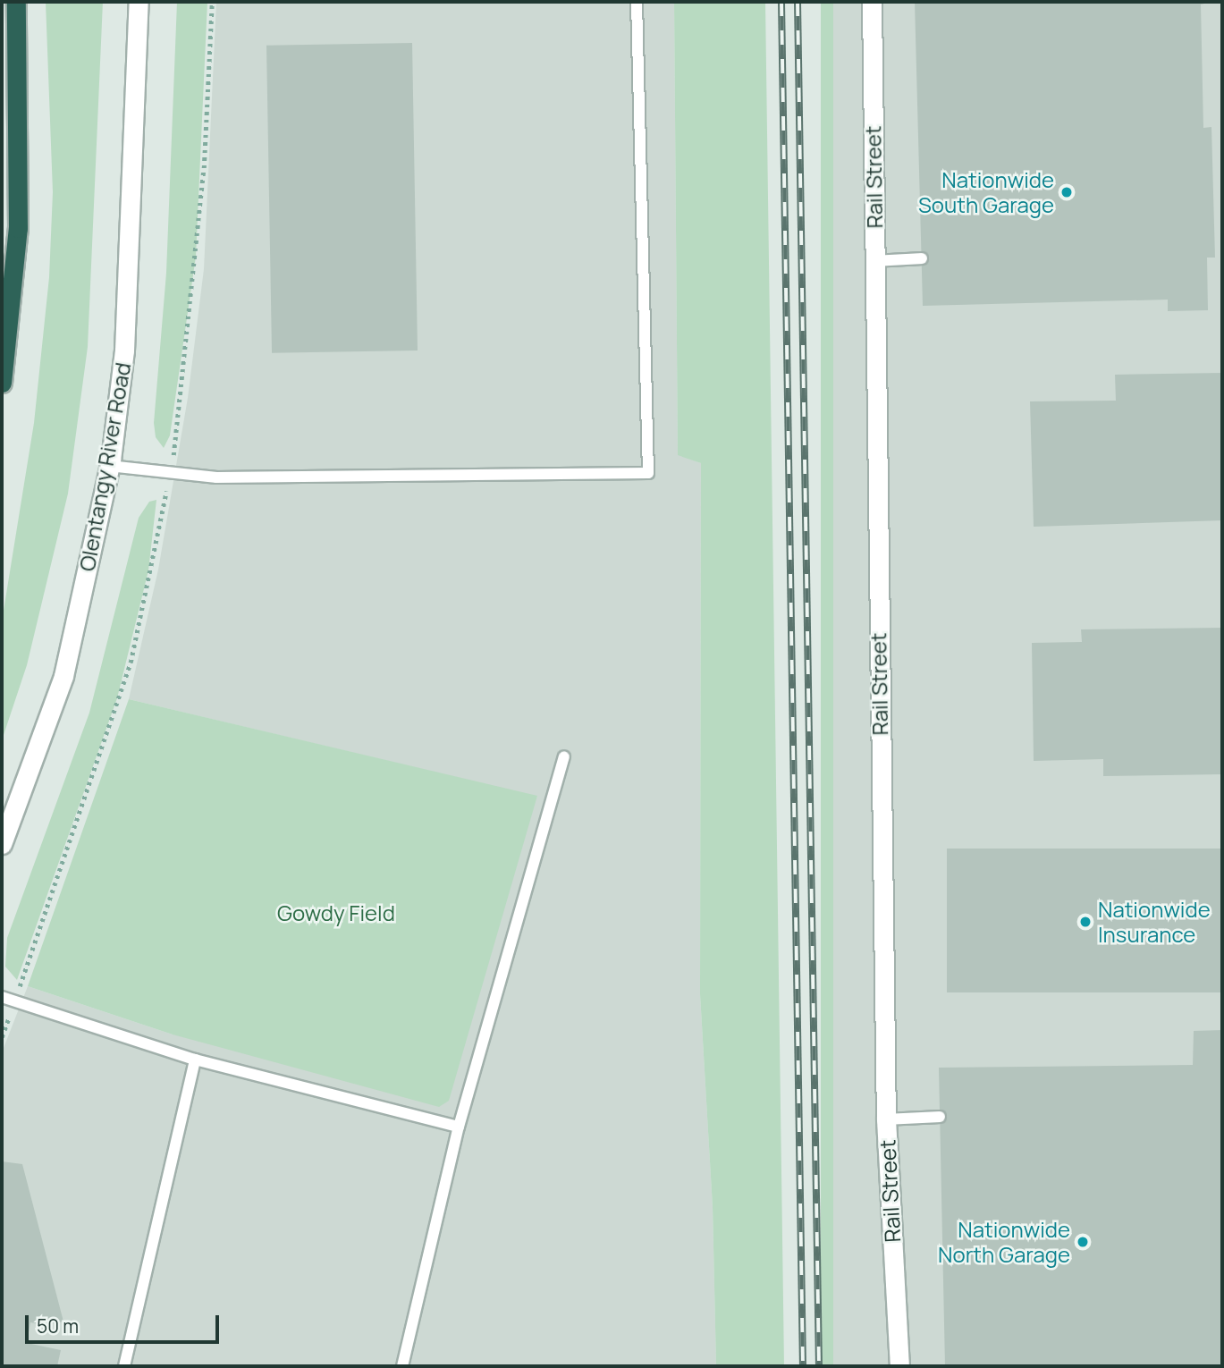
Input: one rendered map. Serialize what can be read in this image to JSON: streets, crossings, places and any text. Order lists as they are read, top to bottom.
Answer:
{
  "streets": {
    "street": ["Rail Street", "Olentangy River Road"]
  },
  "parks": ["Gowdy Field"],
  "places": ["Nationwide South Garage", "Nationwide Insurance", "Nationwide North Garage"],
  "scale_bar": "50 m"
}
